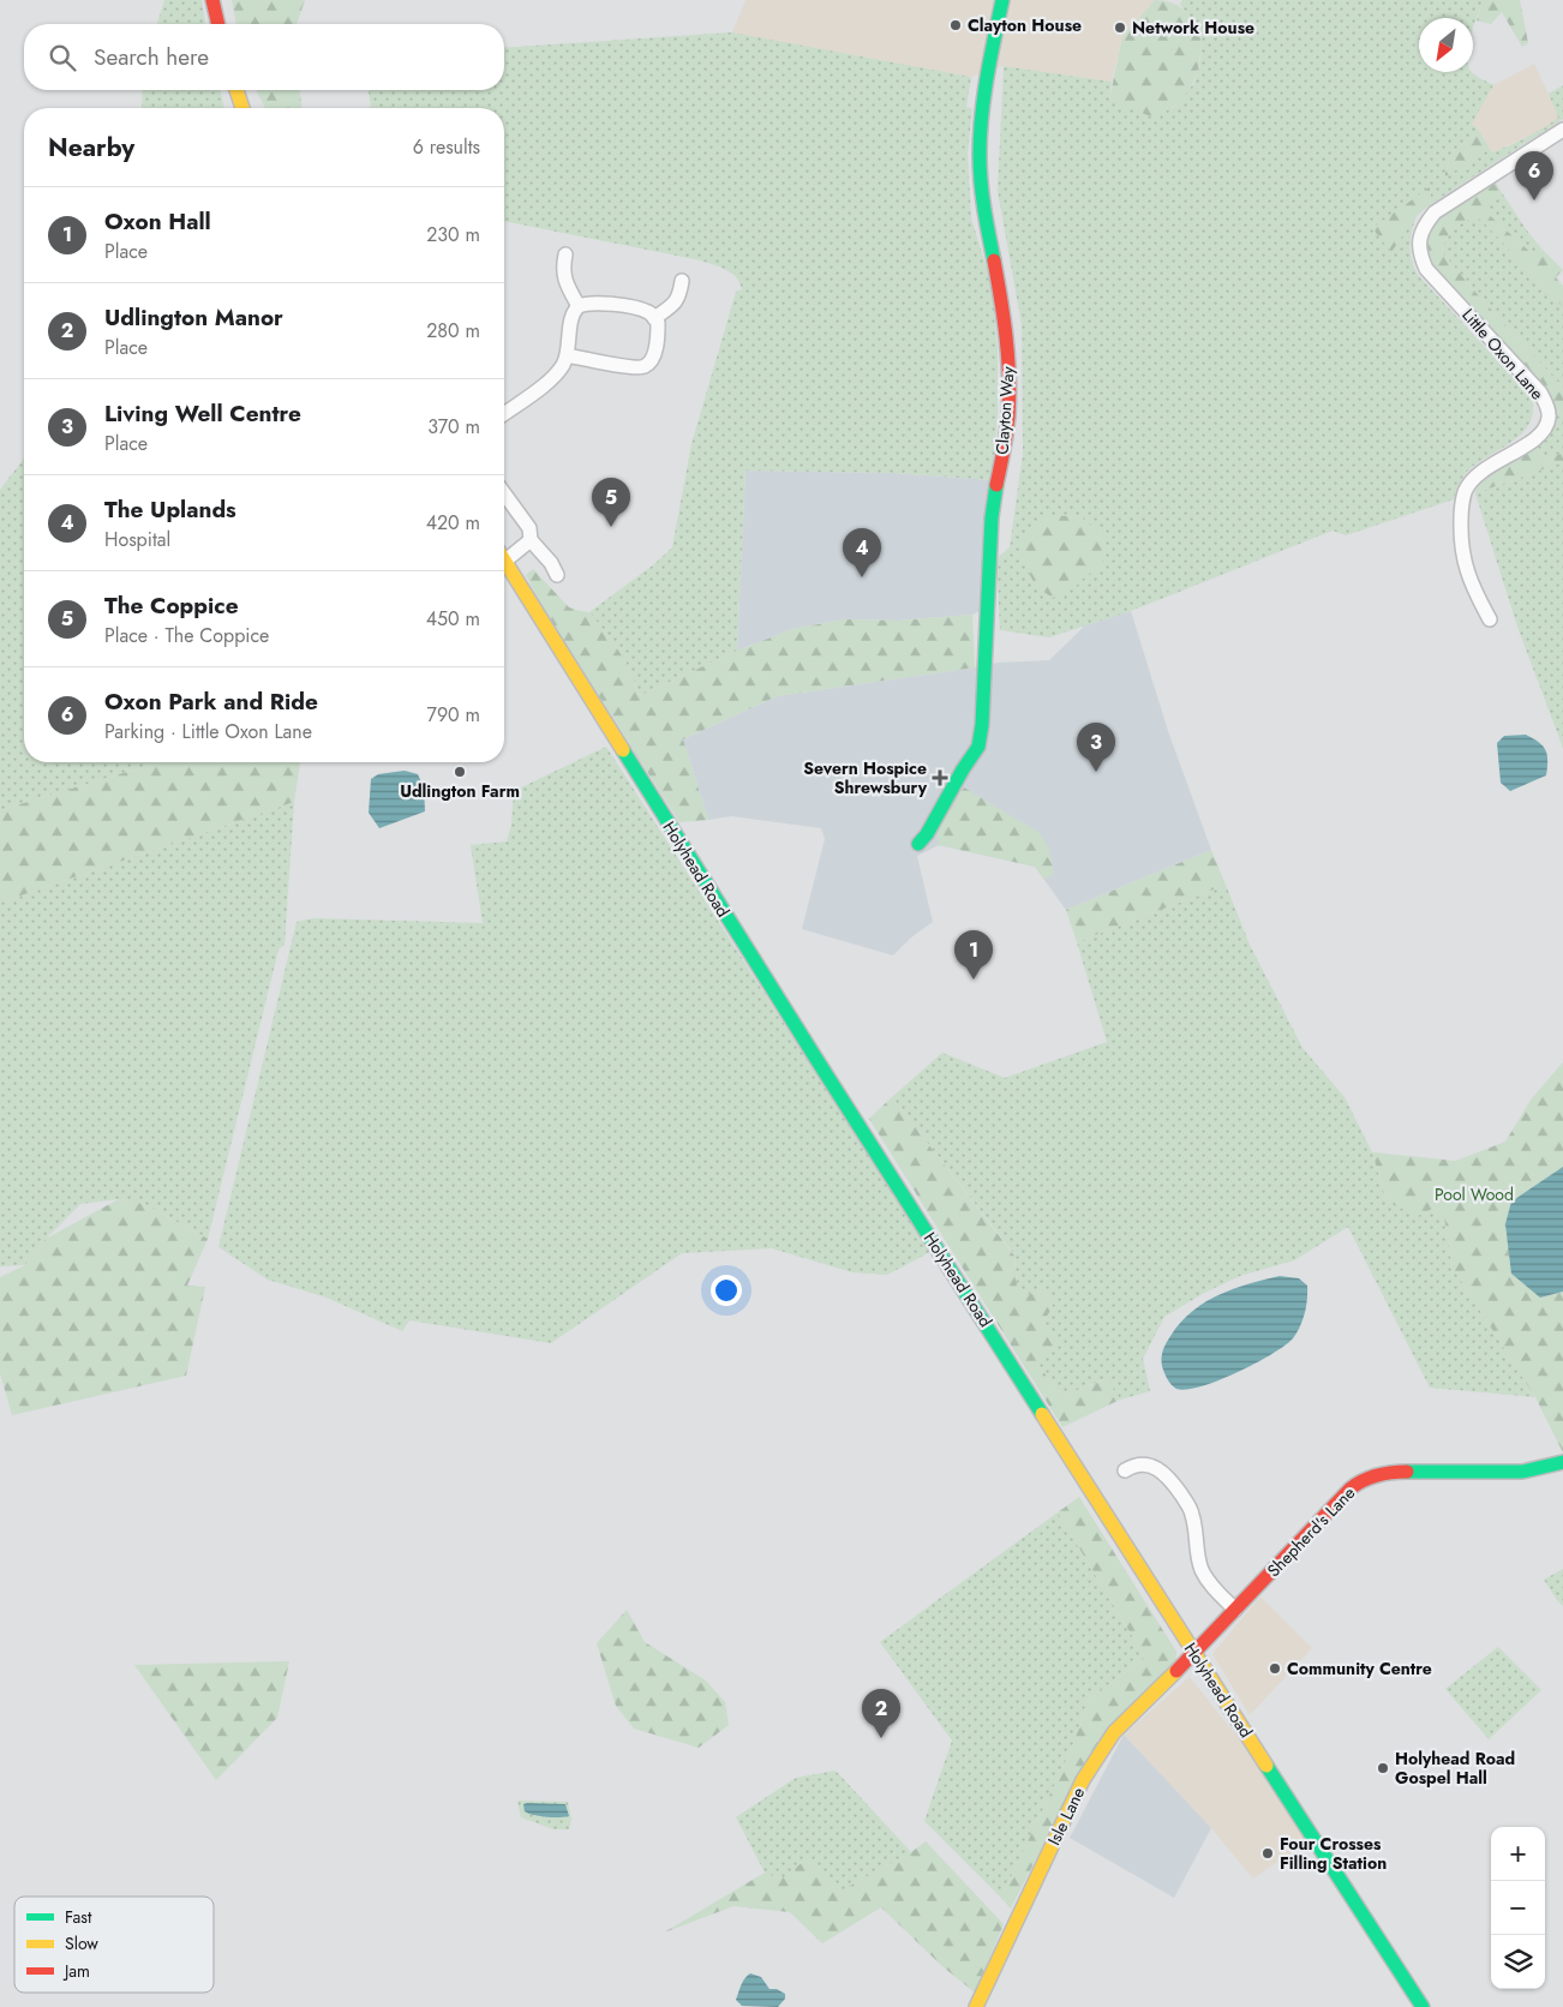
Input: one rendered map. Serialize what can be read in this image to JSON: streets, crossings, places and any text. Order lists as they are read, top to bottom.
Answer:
{
  "streets": {
    "main road": [
      "Clayton Way",
      "Holyhead Road",
      "Shepherd's Lane",
      "Isle Lane"
    ],
    "street": ["Little Oxon Lane"]
  },
  "crossings": [
    ["Holyhead Road", "Shepherd's Lane"],
    ["Holyhead Road", "Isle Lane"],
    ["Shepherd's Lane", "Isle Lane"]
  ],
  "parks": ["Pool Wood"],
  "places": {
    "other": [
      "Clayton House",
      "Network House",
      "Udlington Farm",
      "Community Centre",
      "Holyhead Road Gospel Hall",
      "Four Crosses Filling Station"
    ],
    "health": ["Severn Hospice Shrewsbury"]
  },
  "legend": ["Fast", "Slow", "Jam"],
  "north": "bottom left",
  "page": {
    "search": "Search here",
    "heading": ["Nearby", "6 results"],
    "pins": [
      "6",
      "5",
      "4",
      "3",
      "1",
      "2"
    ],
    "list": [
      {
        "mark": "1",
        "name": "Oxon Hall",
        "note": "Place",
        "value": "230 m"
      },
      {
        "mark": "2",
        "name": "Udlington Manor",
        "note": "Place",
        "value": "280 m"
      },
      {
        "mark": "3",
        "name": "Living Well Centre",
        "note": "Place",
        "value": "370 m"
      },
      {
        "mark": "4",
        "name": "The Uplands",
        "note": "Hospital",
        "value": "420 m"
      },
      {
        "mark": "5",
        "name": "The Coppice",
        "note": "Place · The Coppice",
        "value": "450 m"
      },
      {
        "mark": "6",
        "name": "Oxon Park and Ride",
        "note": "Parking · Little Oxon Lane",
        "value": "790 m"
      }
    ],
    "map_buttons": ["+", "−"]
  }
}
